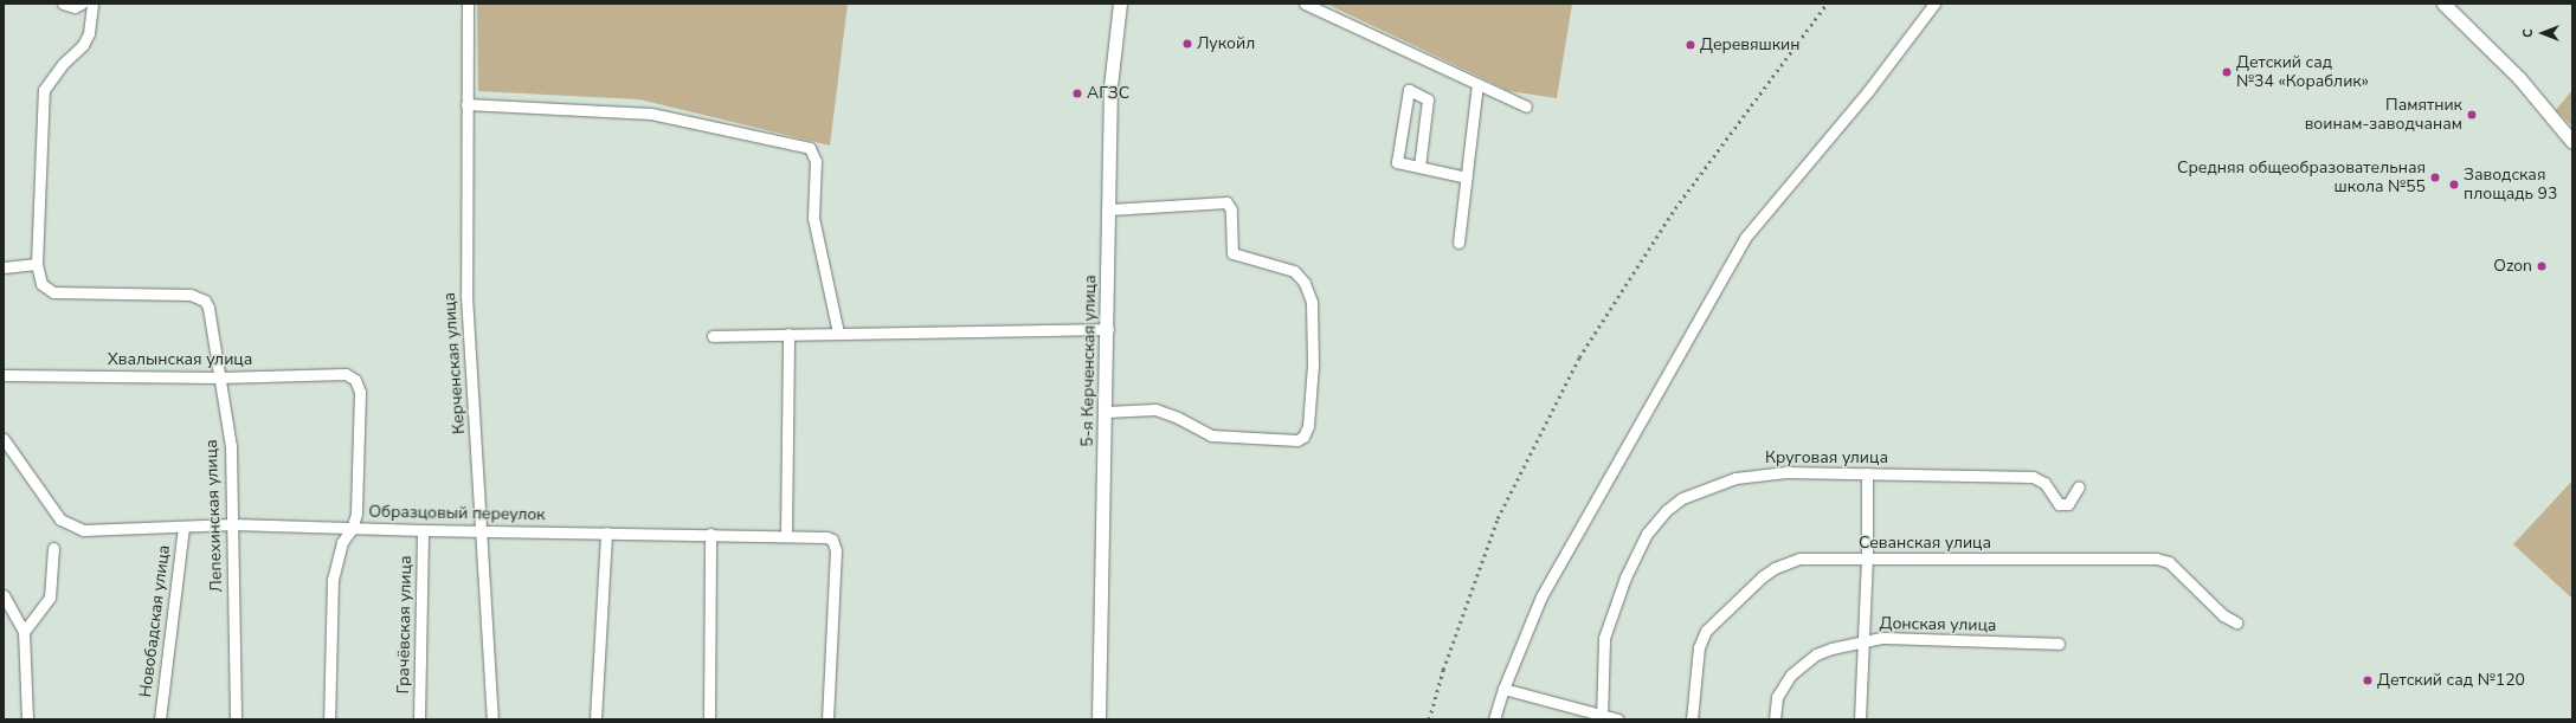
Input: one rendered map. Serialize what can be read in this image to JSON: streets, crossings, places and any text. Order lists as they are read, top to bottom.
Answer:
{
  "streets": {
    "main road": ["5-я Керченская улица"],
    "street": [
      "Хвалынская улица",
      "Керченская улица",
      "Круговая улица",
      "Образцовый переулок",
      "Лепехинская улица",
      "Севанская улица",
      "Новобадская улица",
      "Грачёвская улица",
      "Донская улица"
    ]
  },
  "crossings": [
    ["Хвалынская улица", "Образцовый переулок"],
    ["Хвалынская улица", "Лепехинская улица"],
    ["Керченская улица", "Образцовый переулок"],
    ["Образцовый переулок", "Лепехинская улица"],
    ["Образцовый переулок", "Новобадская улица"],
    ["Образцовый переулок", "Грачёвская улица"]
  ],
  "places": [
    "Лукойл",
    "Деревяшкин",
    "Детский сад №34 «Кораблик»",
    "АГЗС",
    "Памятник воинам-заводчанам",
    "Средняя общеобразовательная школа №55",
    "Заводская площадь 93",
    "Ozon",
    "Детский сад №120"
  ],
  "north": "left"
}
